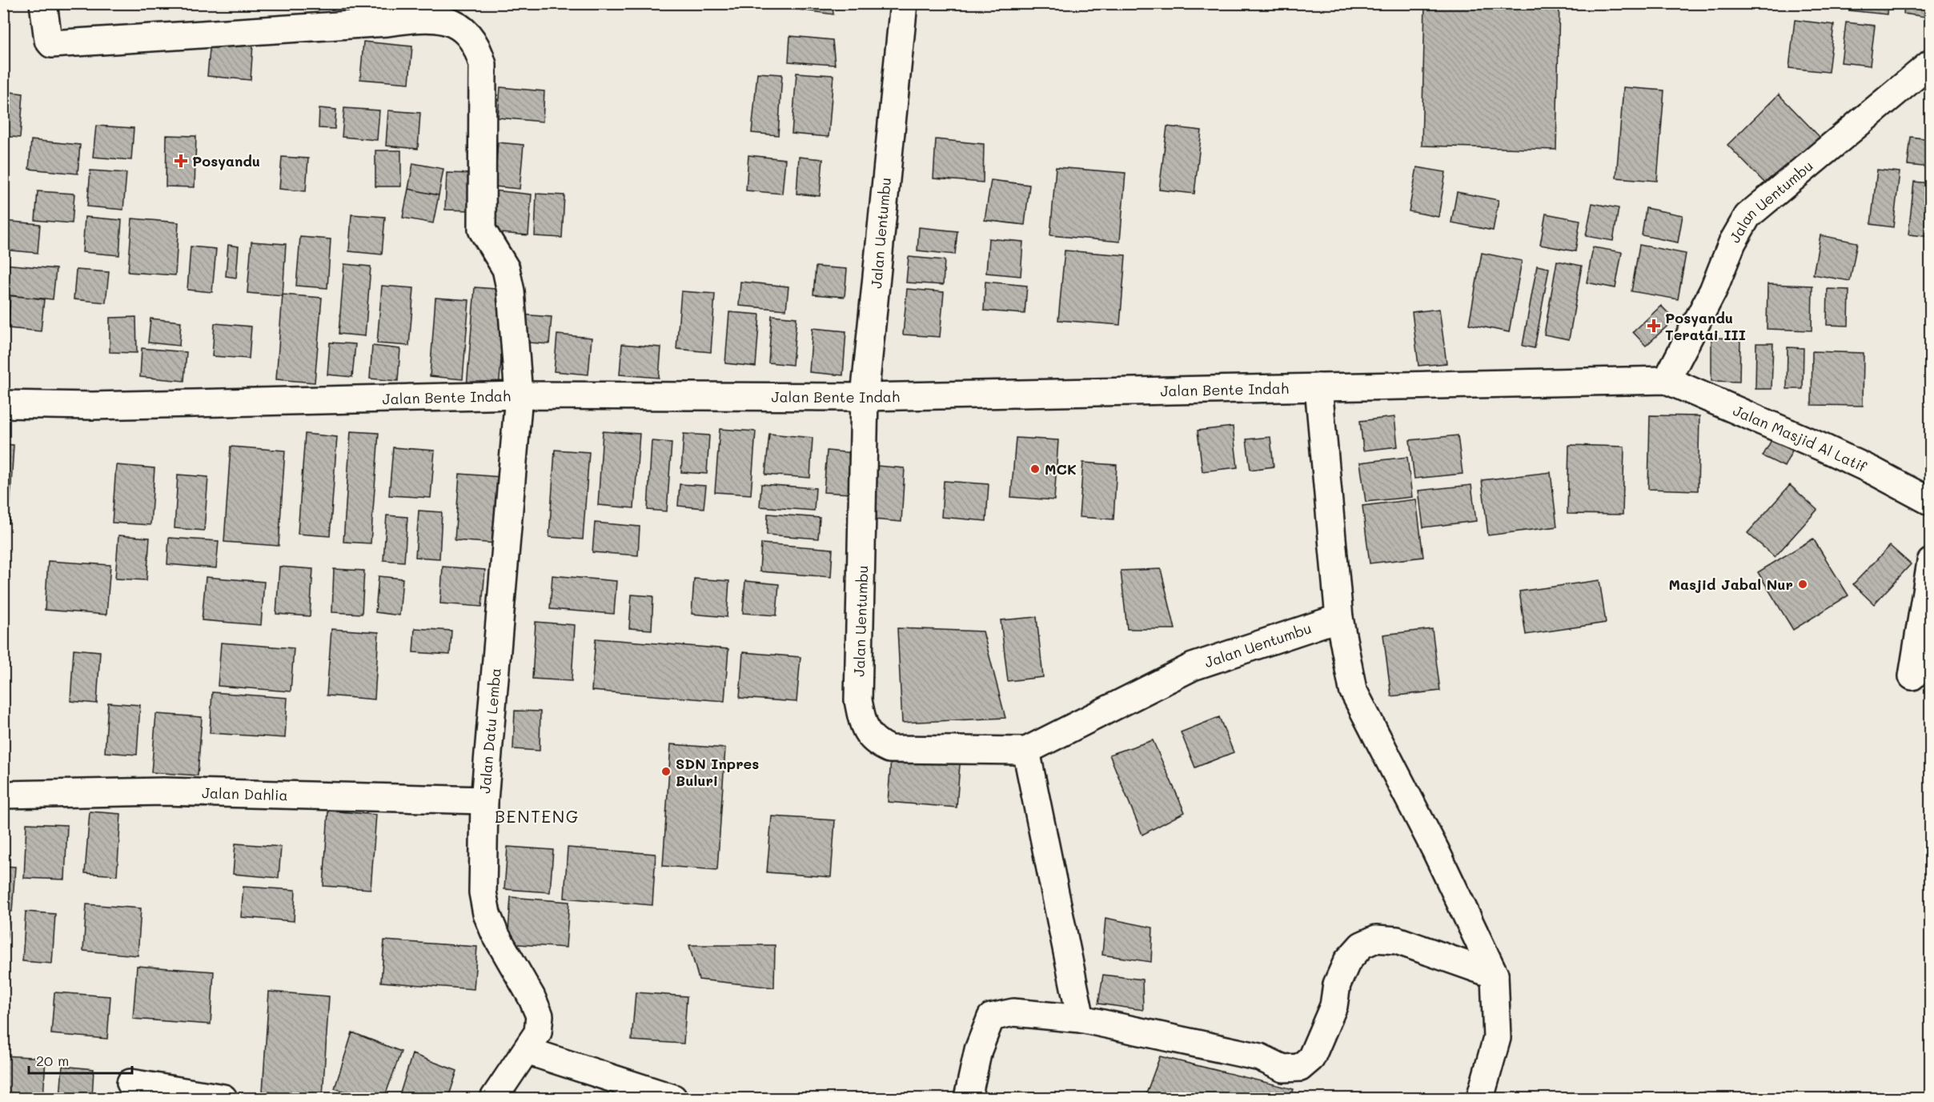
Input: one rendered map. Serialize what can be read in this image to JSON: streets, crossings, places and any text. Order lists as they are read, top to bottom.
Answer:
{
  "streets": {
    "street": [
      "Jalan Uentumbu",
      "Jalan Bente Indah",
      "Jalan Masjid Al Latif",
      "Jalan Datu Lemba",
      "Jalan Dahlia"
    ]
  },
  "crossings": [
    ["Jalan Uentumbu", "Jalan Bente Indah"],
    ["Jalan Uentumbu", "Jalan Masjid Al Latif"],
    ["Jalan Bente Indah", "Jalan Masjid Al Latif"],
    ["Jalan Bente Indah", "Jalan Datu Lemba"],
    ["Jalan Datu Lemba", "Jalan Dahlia"]
  ],
  "districts": ["BENTENG"],
  "places": {
    "health": ["Posyandu", "Posyandu Teratai III"],
    "other": ["MCK", "Masjid Jabal Nur", "SDN Inpres Buluri"]
  },
  "scale_bar": "20 m"
}
